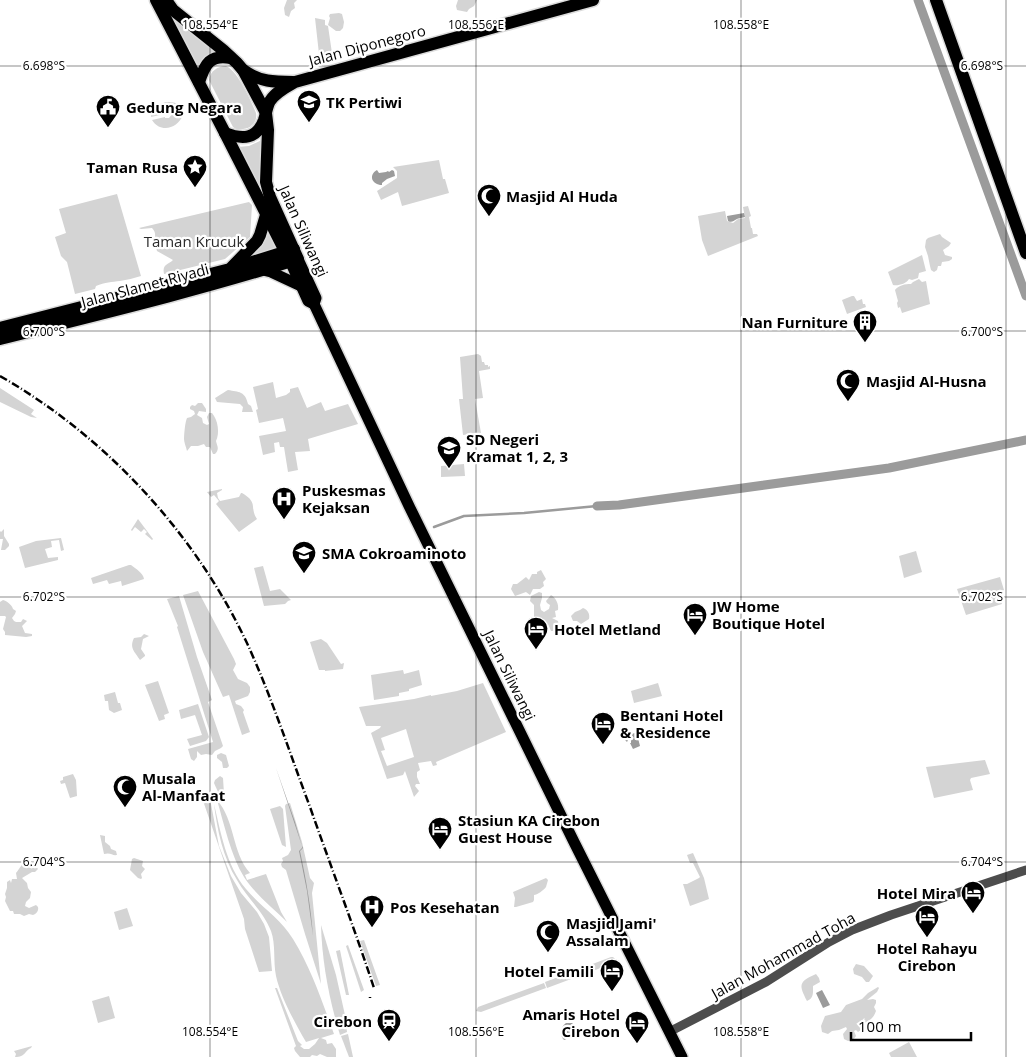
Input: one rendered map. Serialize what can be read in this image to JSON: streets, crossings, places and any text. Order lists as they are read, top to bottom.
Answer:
{
  "streets": {
    "highway": ["Jalan Diponegoro", "Jalan Siliwangi", "Jalan Slamet Riyadi"],
    "street": ["Jalan Mohammad Toha"]
  },
  "crossings": [
    ["Jalan Siliwangi", "Jalan Slamet Riyadi"],
    ["Jalan Siliwangi", "Jalan Mohammad Toha"]
  ],
  "parks": ["Taman Krucuk"],
  "places": {
    "school or university": ["TK Pertiwi", "SD Negeri Kramat 1, 2, 3", "SMA Cokroaminoto"],
    "public building": ["Gedung Negara"],
    "place": ["Taman Rusa"],
    "mosque": [
      "Masjid Al Huda",
      "Masjid Al-Husna",
      "Musala Al-Manfaat",
      "Masjid Jami' Assalam"
    ],
    "building": ["Nan Furniture"],
    "hospital": ["Puskesmas Kejaksan", "Pos Kesehatan"],
    "hotel": [
      "JW Home Boutique Hotel",
      "Hotel Metland",
      "Bentani Hotel & Residence",
      "Stasiun KA Cirebon Guest House",
      "Hotel Mira",
      "Hotel Rahayu Cirebon",
      "Hotel Famili",
      "Amaris Hotel Cirebon"
    ],
    "station": ["Cirebon"]
  },
  "scale_bar": "100 m",
  "coordinates": [
    "108.554°E",
    "108.556°E",
    "108.558°E",
    "6.698°S",
    "6.700°S",
    "6.702°S",
    "6.704°S"
  ]
}
